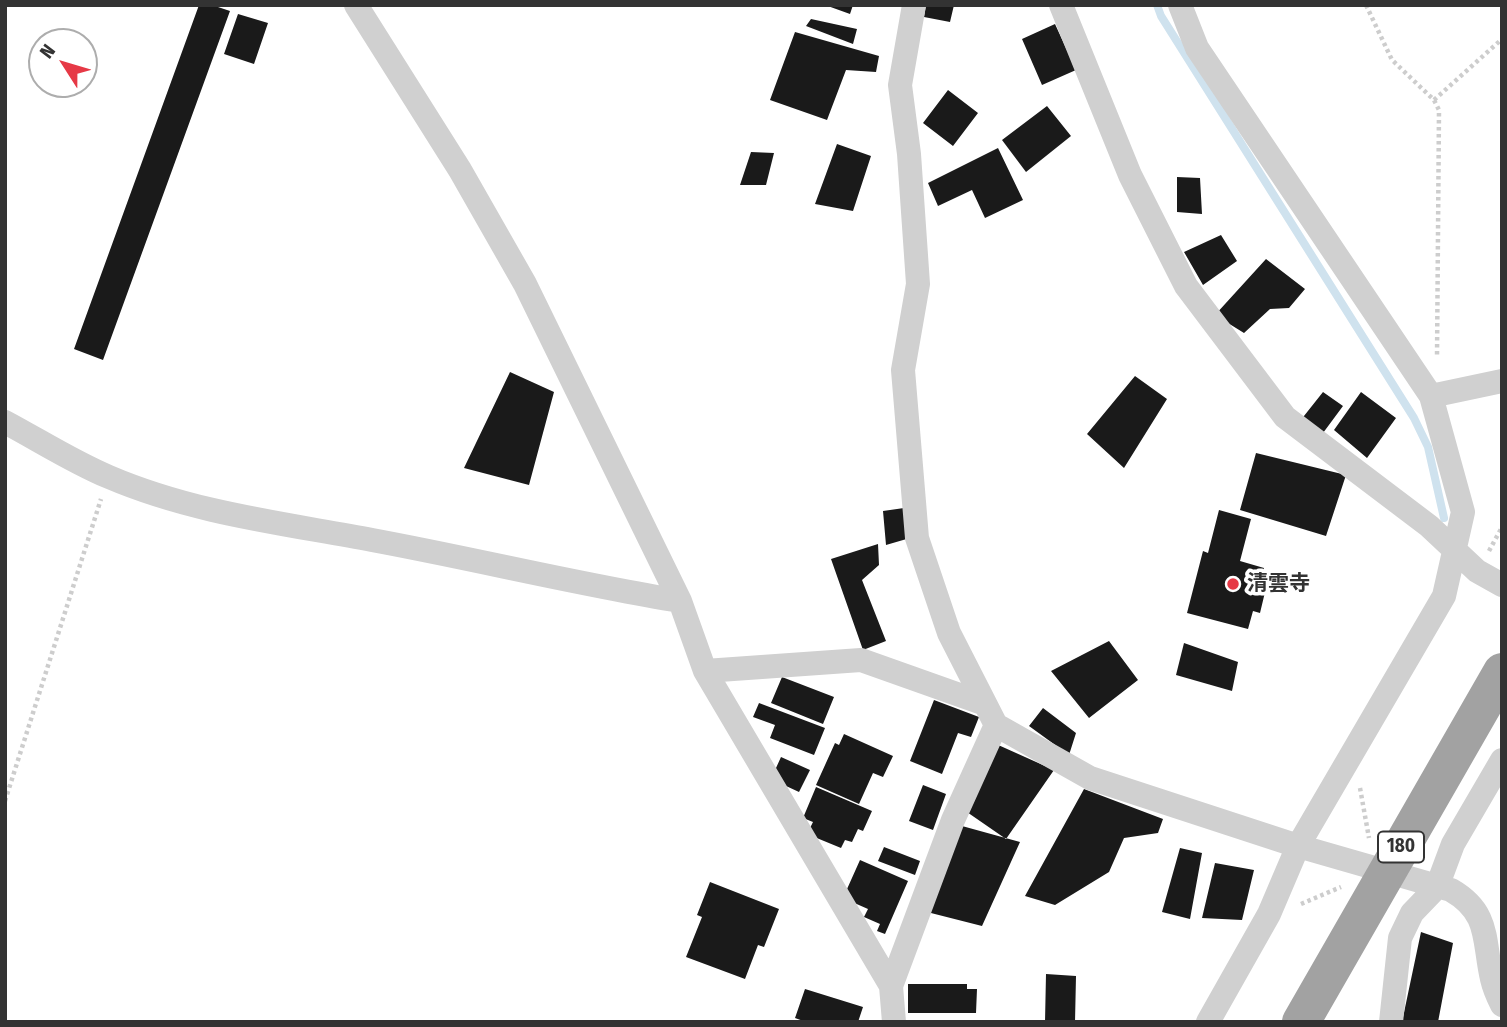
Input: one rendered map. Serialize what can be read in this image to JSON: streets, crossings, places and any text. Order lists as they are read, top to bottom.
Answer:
{
  "streets": {
    "highway": ["180"]
  },
  "places": ["清雲寺"],
  "north": "top left"
}
